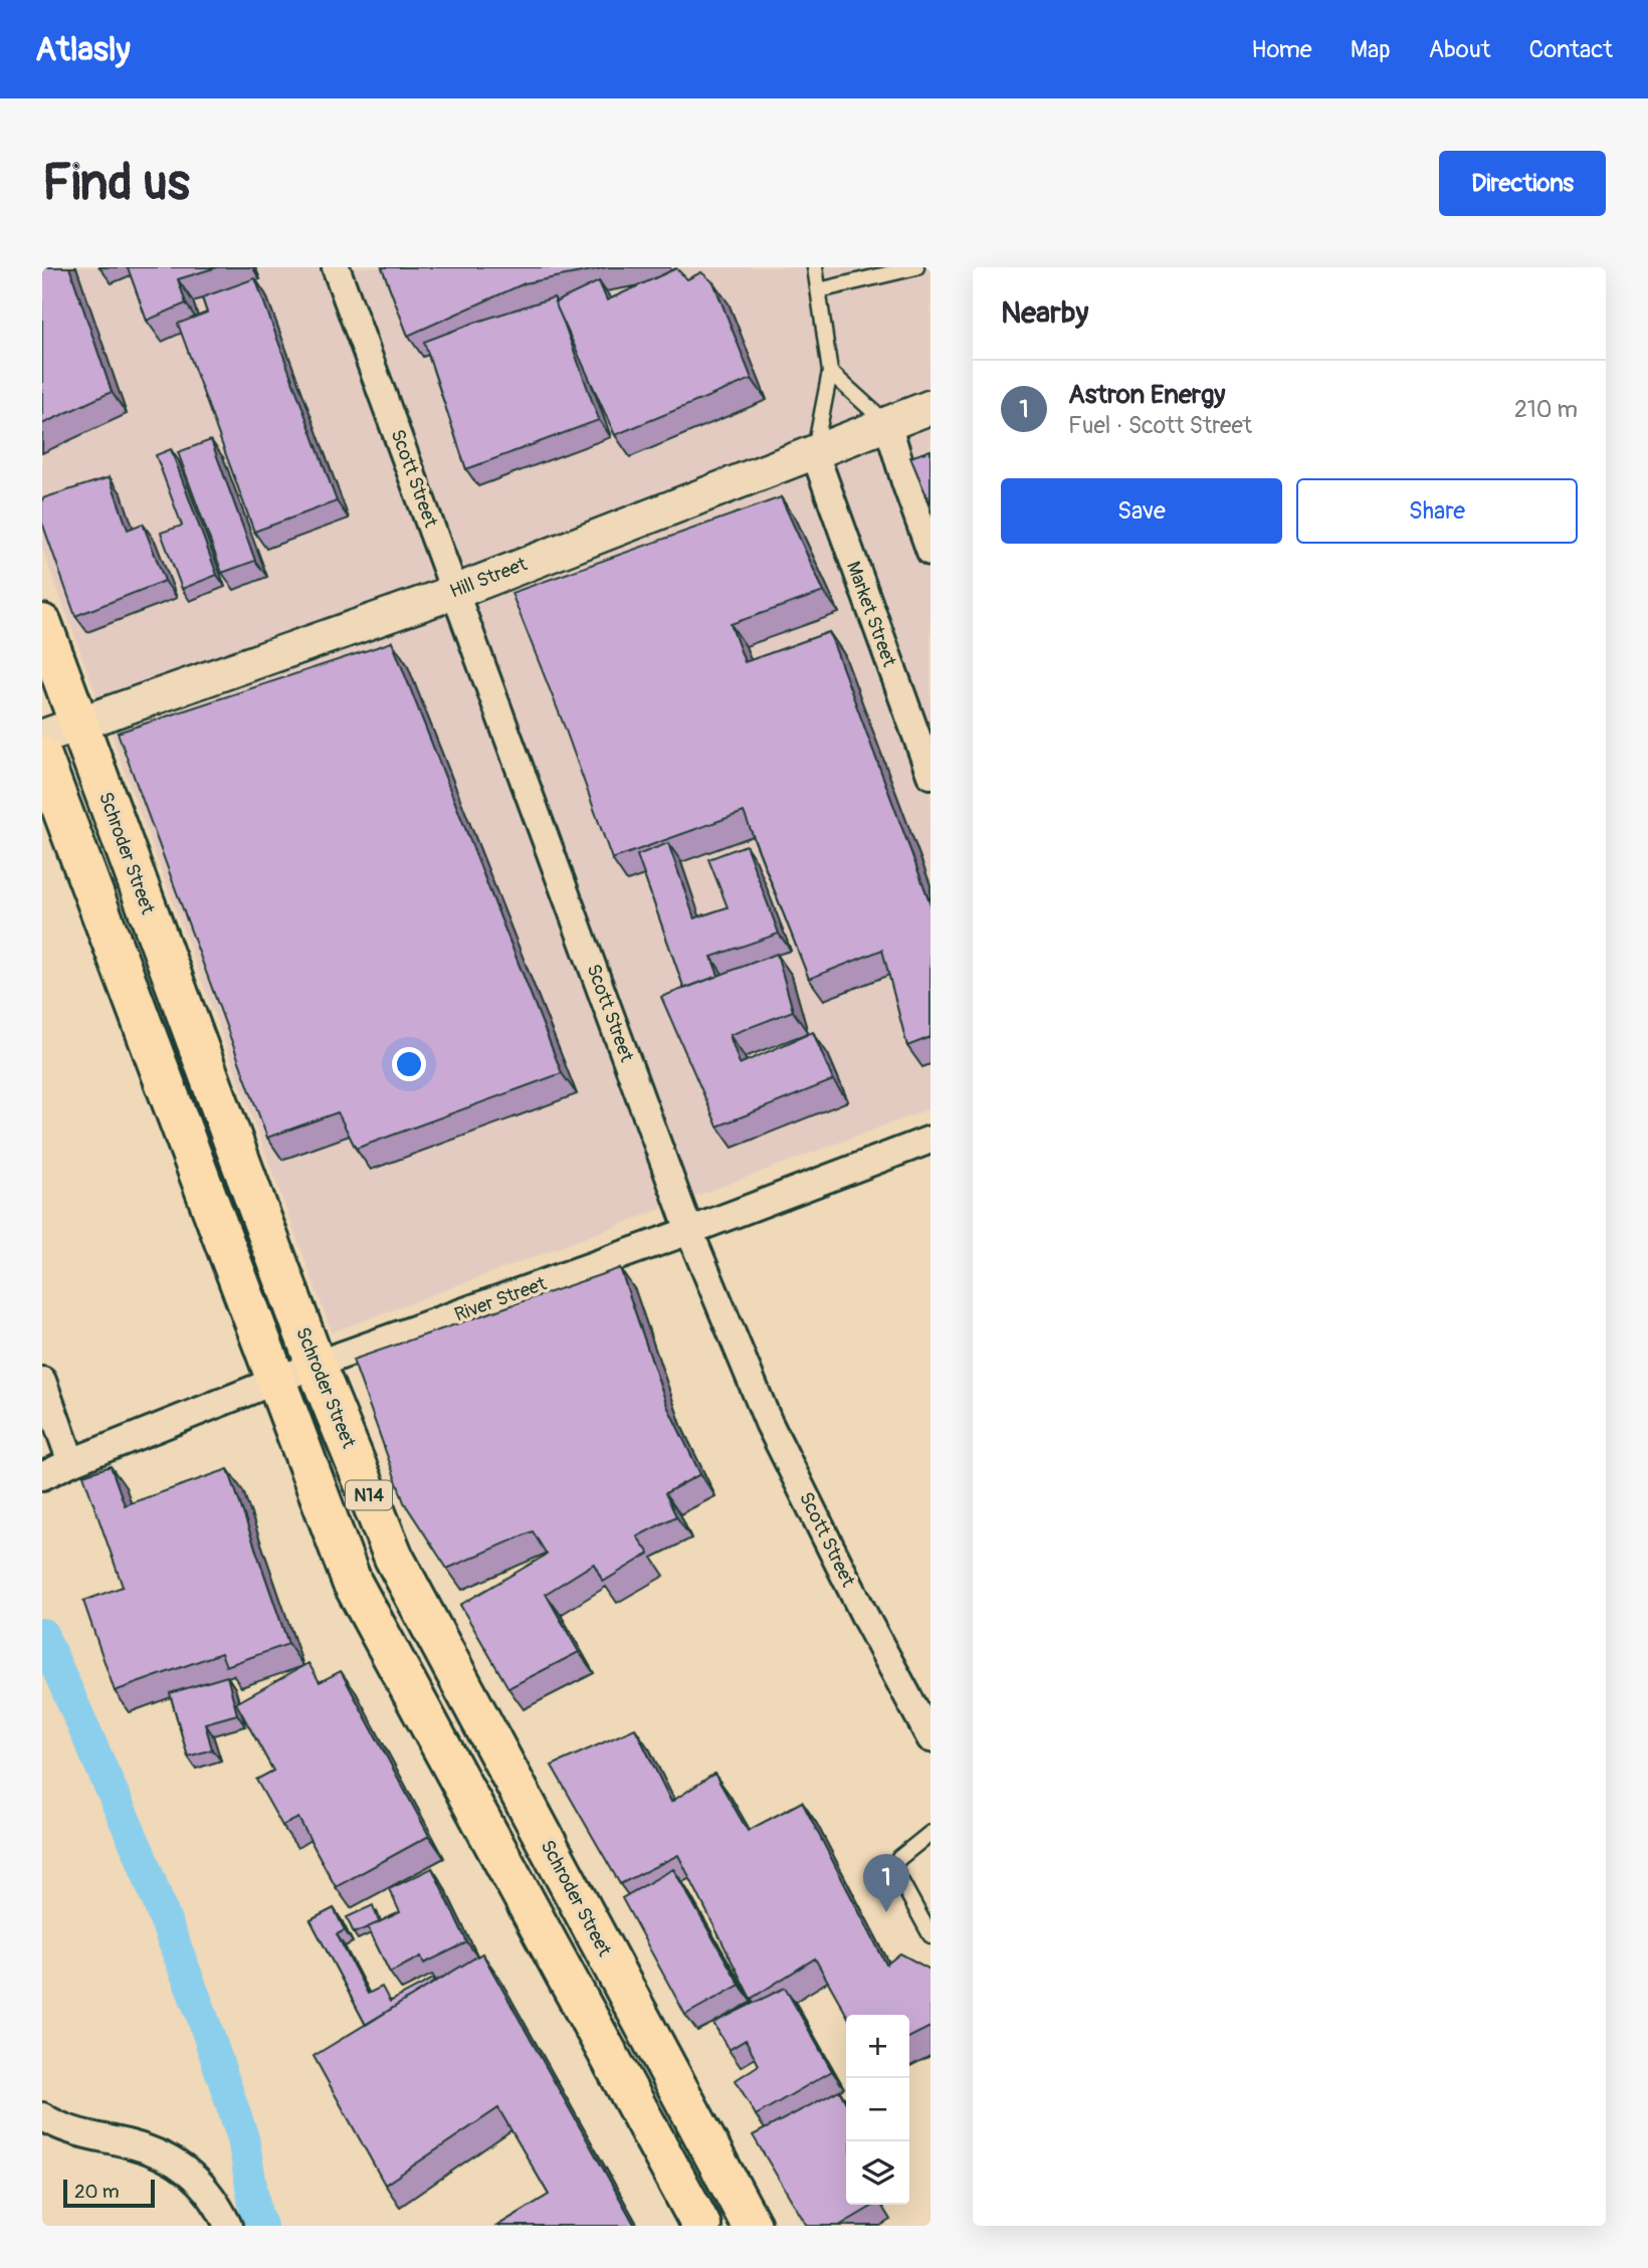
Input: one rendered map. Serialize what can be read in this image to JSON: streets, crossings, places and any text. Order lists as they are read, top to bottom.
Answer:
{
  "streets": {
    "highway": ["Schroder Street", "N14"],
    "street": [
      "Scott Street",
      "Hill Street",
      "Market Street",
      "River Street"
    ]
  },
  "crossings": [
    ["Scott Street", "Hill Street"],
    ["Scott Street", "River Street"],
    ["Hill Street", "Market Street"],
    ["Hill Street", "Schroder Street"],
    ["Schroder Street", "River Street"],
    ["River Street", "N14"]
  ],
  "scale_bar": "20 m",
  "page": {
    "header": "Atlasly",
    "nav": [
      "Home",
      "Map",
      "About",
      "Contact"
    ],
    "buttons": [
      "Directions",
      ["Save", "Share"]
    ],
    "title": "Find us",
    "heading": "Nearby",
    "list": [
      {
        "mark": "1",
        "name": "Astron Energy",
        "note": "Fuel · Scott Street",
        "value": "210 m"
      }
    ],
    "pins": "1",
    "map_buttons": ["+", "−"],
    "scale": "20 m"
  }
}
